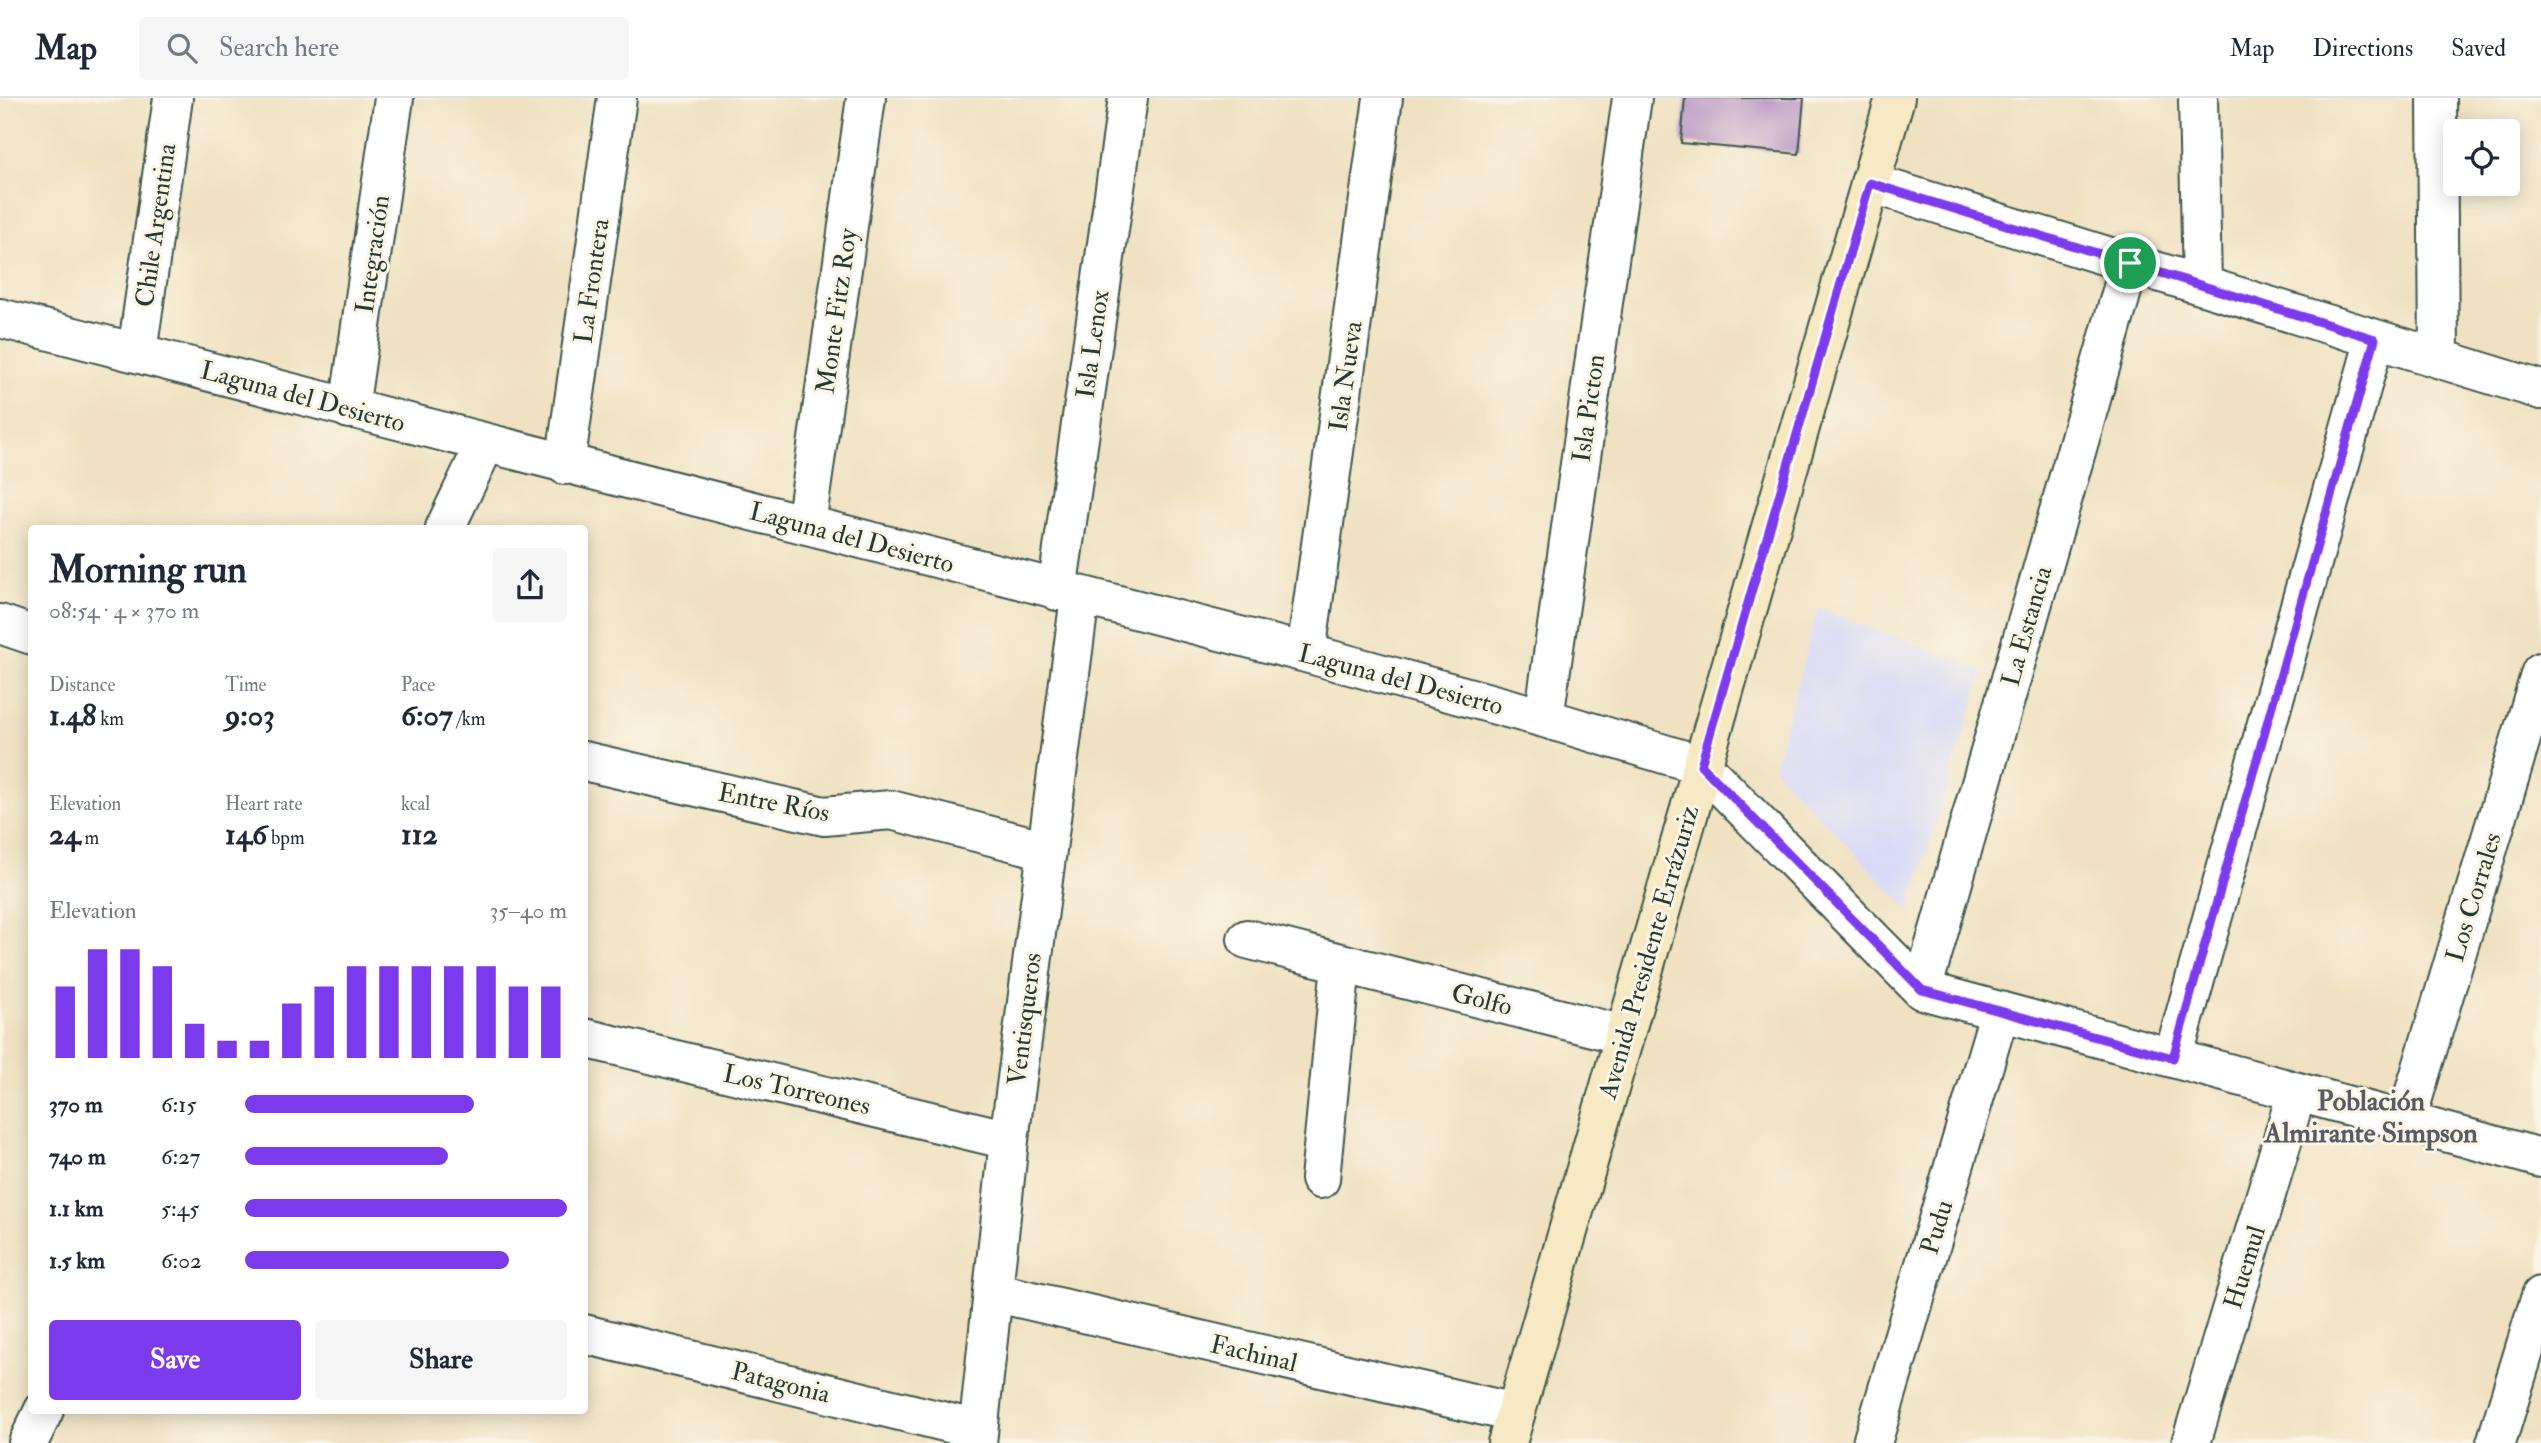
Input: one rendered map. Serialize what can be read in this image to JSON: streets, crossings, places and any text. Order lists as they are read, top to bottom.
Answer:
{
  "streets": {
    "street": [
      "Chile Argentina",
      "Integración",
      "La Frontera",
      "Monte Fitz Roy",
      "Isla Lenox",
      "Isla Nueva",
      "Laguna del Desierto",
      "Isla Picton",
      "La Estancia",
      "Entre Ríos",
      "Los Corrales",
      "Avenida Presidente Errázuriz",
      "Golfo",
      "Ventisqueros",
      "Los Torreones",
      "Pudu",
      "Huemul",
      "Fachinal",
      "Patagonia"
    ]
  },
  "crossings": [
    ["Chile Argentina", "Laguna del Desierto"],
    ["Integración", "Laguna del Desierto"],
    ["La Frontera", "Laguna del Desierto"],
    ["Monte Fitz Roy", "Laguna del Desierto"],
    ["Isla Lenox", "Laguna del Desierto"],
    ["Isla Lenox", "Ventisqueros"],
    ["Isla Nueva", "Laguna del Desierto"],
    ["Laguna del Desierto", "Isla Picton"],
    ["Laguna del Desierto", "Avenida Presidente Errázuriz"],
    ["Laguna del Desierto", "Ventisqueros"],
    ["Entre Ríos", "Ventisqueros"],
    ["Avenida Presidente Errázuriz", "Golfo"],
    ["Avenida Presidente Errázuriz", "Fachinal"],
    ["Ventisqueros", "Los Torreones"],
    ["Ventisqueros", "Fachinal"],
    ["Ventisqueros", "Patagonia"]
  ],
  "districts": ["Población Almirante Simpson"],
  "page": {
    "header": "Map",
    "search": "Search here",
    "nav": ["Map", "Directions", "Saved"],
    "heading": ["Morning run", "08:54 · 4 × 370 m"],
    "stats": [
      ["Distance", "1.48 km"],
      ["Time", "9:03"],
      ["Pace", "6:07 /km"],
      ["Elevation", "24 m"],
      ["Heart rate", "146 bpm"],
      ["kcal", "112"]
    ],
    "chart": ["Elevation", "35–40 m"],
    "list": [
      {
        "name": "370 m",
        "note": "6:15"
      },
      {
        "name": "740 m",
        "note": "6:27"
      },
      {
        "name": "1.1 km",
        "note": "5:45"
      },
      {
        "name": "1.5 km",
        "note": "6:02"
      }
    ],
    "buttons": ["Save", "Share"]
  }
}
